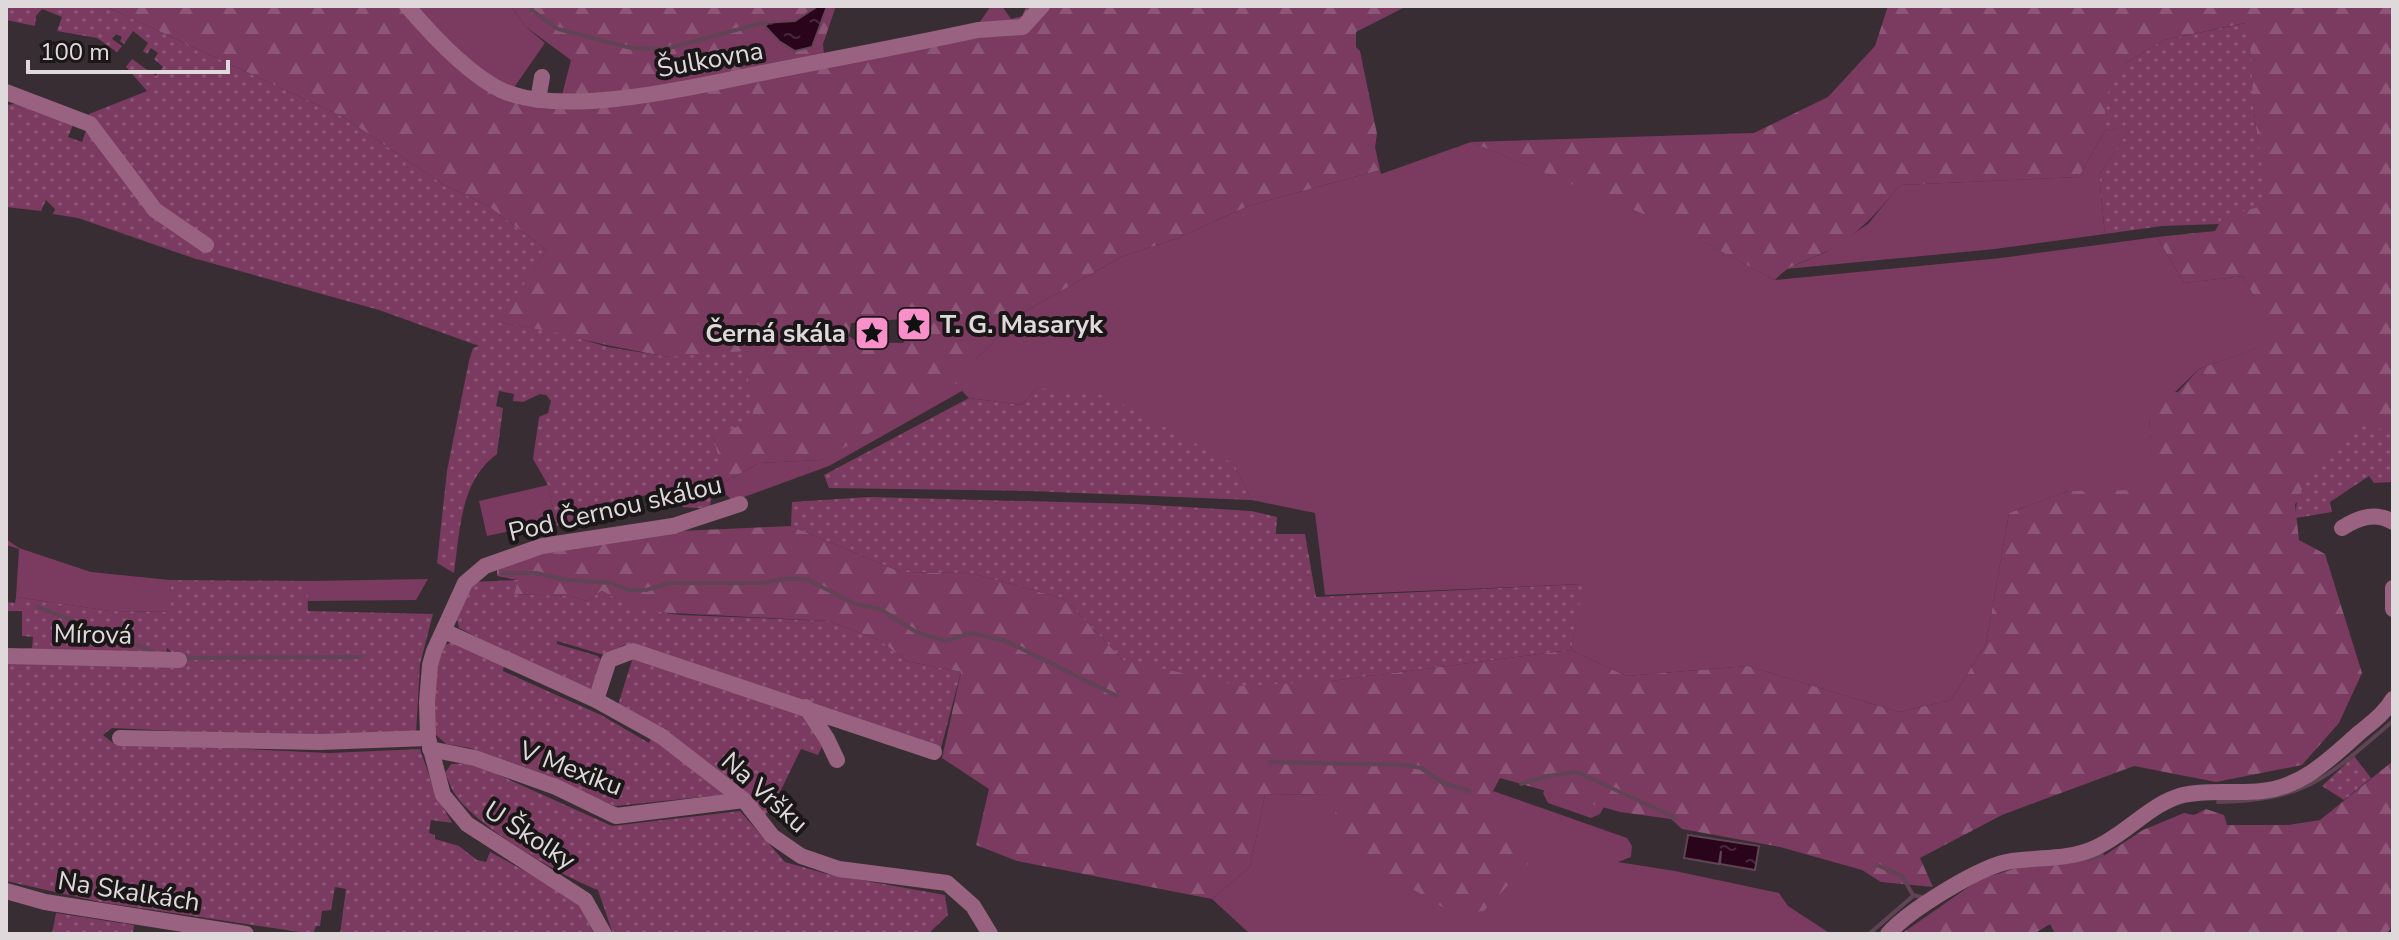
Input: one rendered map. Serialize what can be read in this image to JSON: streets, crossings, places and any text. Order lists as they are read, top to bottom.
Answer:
{
  "streets": {
    "street": [
      "Šulkovna",
      "Pod Černou skálou",
      "Mírová",
      "V Mexiku",
      "Na Vršku",
      "U Školky",
      "Na Skalkách"
    ]
  },
  "crossings": [
    ["Pod Černou skálou", "Na Vršku"],
    ["Pod Černou skálou", "U Školky"],
    ["V Mexiku", "Na Vršku"],
    ["V Mexiku", "U Školky"],
    ["Na Vršku", "U Školky"]
  ],
  "places": {
    "place": ["T. G. Masaryk", "Černá skála"]
  },
  "scale_bar": "100 m"
}
